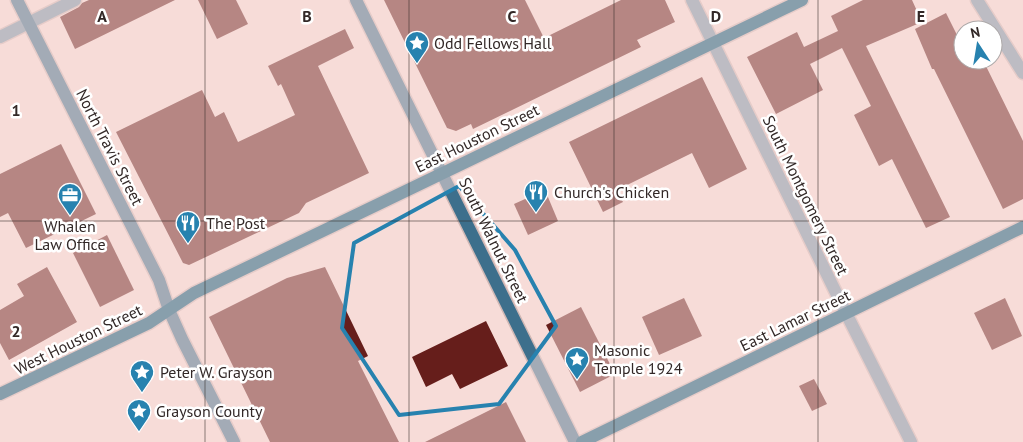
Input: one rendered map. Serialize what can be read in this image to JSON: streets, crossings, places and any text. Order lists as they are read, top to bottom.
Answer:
{
  "streets": {
    "main road": [
      "East Houston Street",
      "North Travis Street",
      "South Walnut Street",
      "East Lamar Street",
      "West Houston Street"
    ],
    "street": ["South Montgomery Street"]
  },
  "crossings": [
    ["East Houston Street", "North Travis Street"],
    ["East Houston Street", "South Montgomery Street"],
    ["East Houston Street", "South Walnut Street"],
    ["East Houston Street", "West Houston Street"],
    ["North Travis Street", "West Houston Street"],
    ["South Montgomery Street", "East Lamar Street"]
  ],
  "places": {
    "place": [
      "Odd Fellows Hall",
      "Masonic Temple 1924",
      "Peter W. Grayson",
      "Grayson County"
    ],
    "restaurant": ["Church's Chicken", "The Post"],
    "office": ["Whalen Law Office"]
  },
  "north": "top",
  "grid": {
    "columns": [
      "A",
      "B",
      "C",
      "D",
      "E"
    ],
    "rows": ["1", "2"]
  }
}
